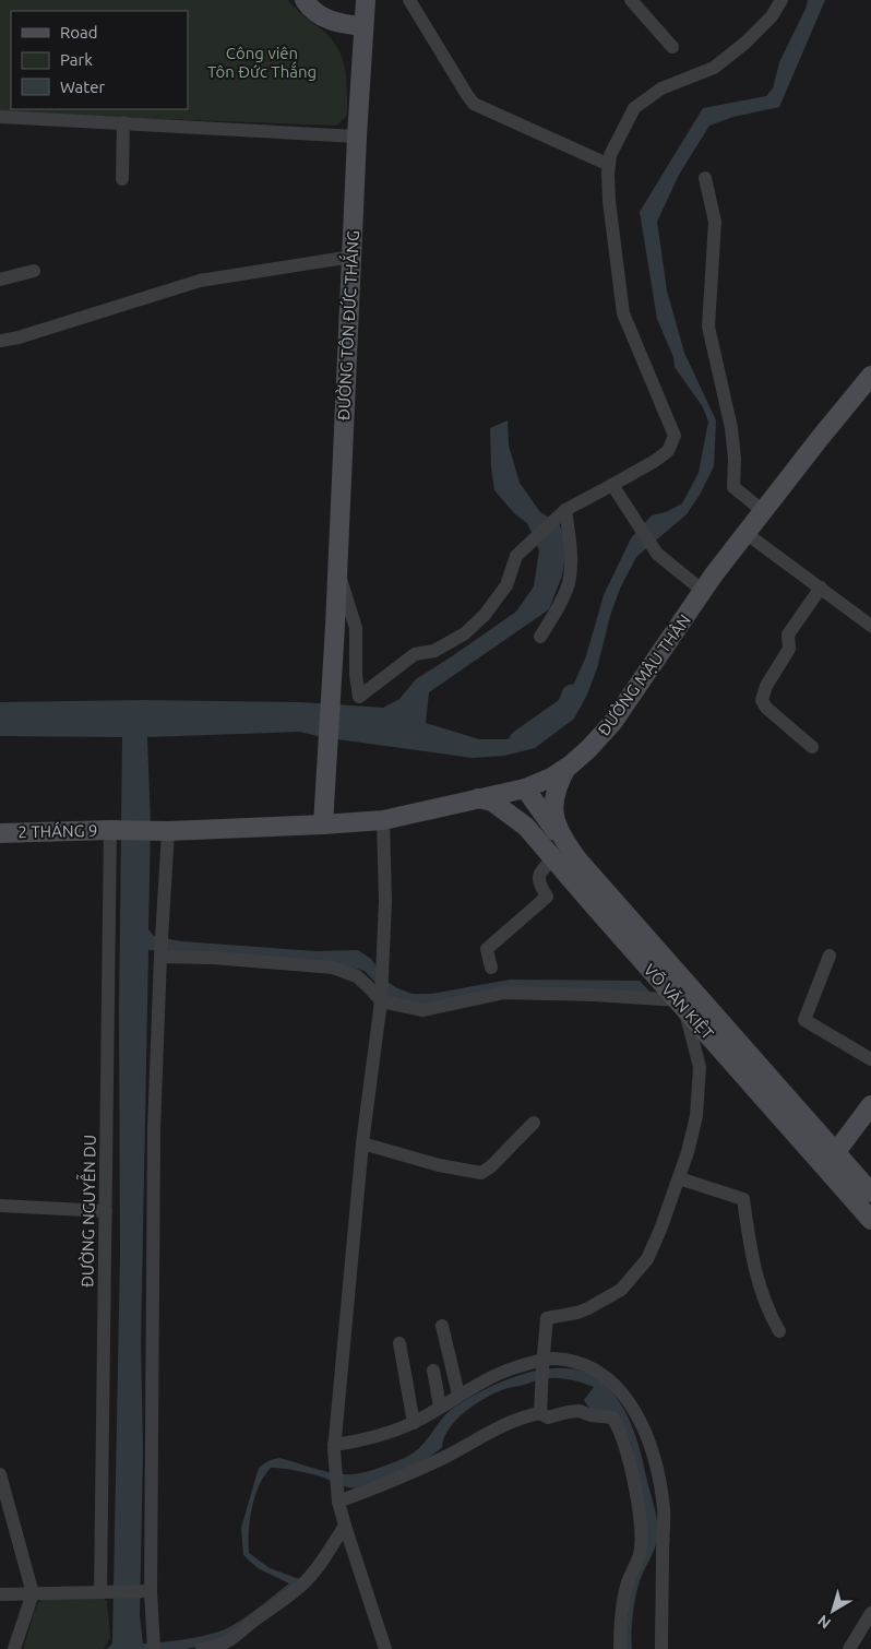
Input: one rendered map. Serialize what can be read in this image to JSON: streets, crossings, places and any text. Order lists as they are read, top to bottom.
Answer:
{
  "streets": {
    "main road": [
      "ĐƯỜNG TÔN ĐỨC THẮNG",
      "ĐƯỜNG MẬU THÂN",
      "2 THÁNG 9",
      "VÕ VĂN KIỆT"
    ],
    "street": ["ĐƯỜNG NGUYỄN DU"]
  },
  "crossings": [
    ["ĐƯỜNG TÔN ĐỨC THẮNG", "ĐƯỜNG MẬU THÂN"],
    ["ĐƯỜNG MẬU THÂN", "2 THÁNG 9"],
    ["ĐƯỜNG MẬU THÂN", "VÕ VĂN KIỆT"],
    ["2 THÁNG 9", "ĐƯỜNG NGUYỄN DU"]
  ],
  "parks": ["Công viên Tôn Đức Thắng"],
  "legend": ["Road", "Park", "Water"],
  "north": "bottom left"
}
